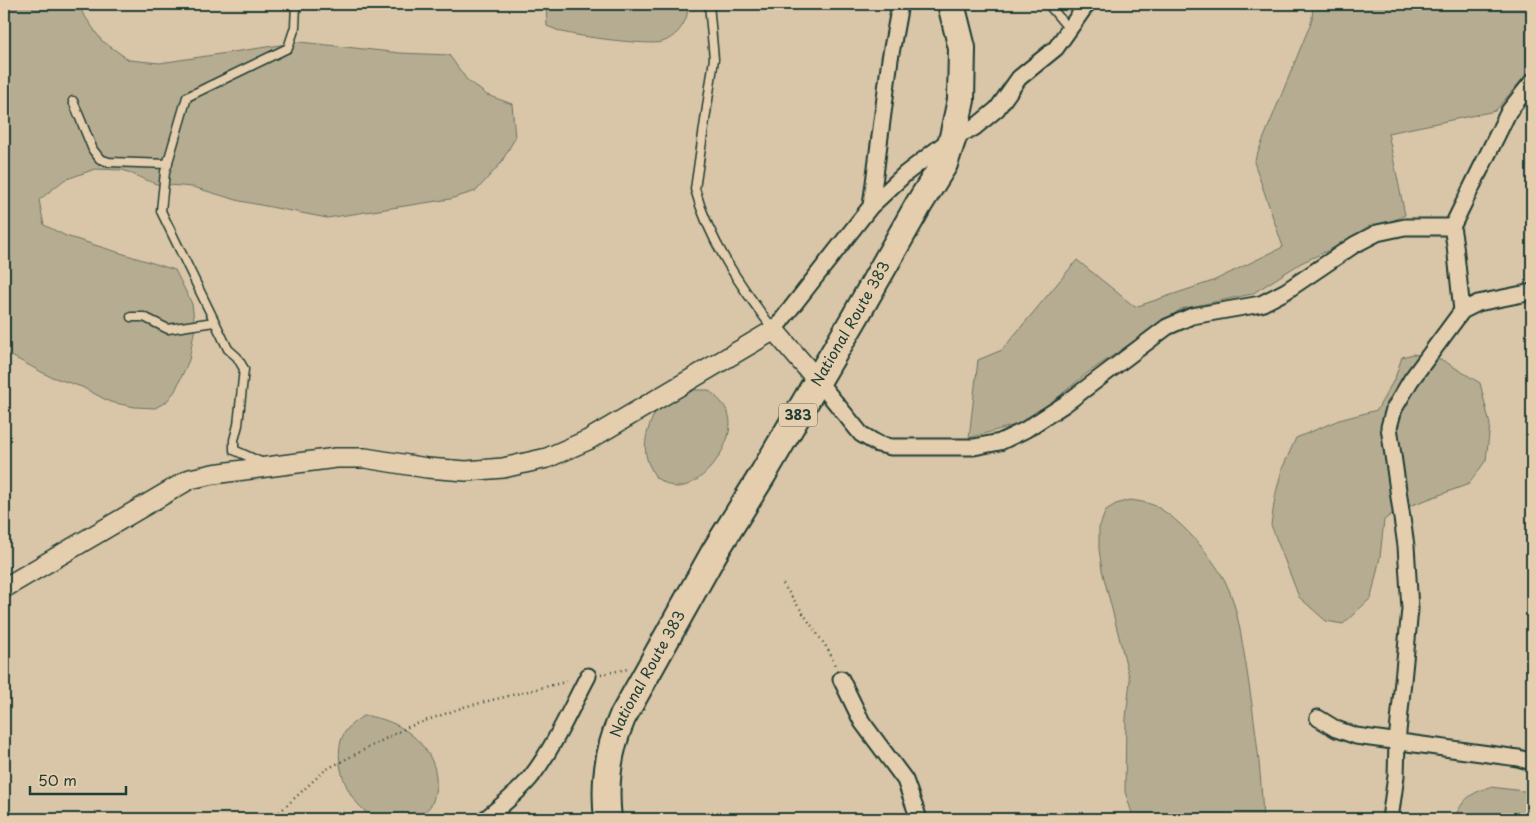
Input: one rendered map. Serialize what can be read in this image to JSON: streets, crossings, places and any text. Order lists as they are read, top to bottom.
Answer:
{
  "streets": {
    "highway": ["National Route 383", "383"]
  },
  "scale_bar": "50 m"
}
